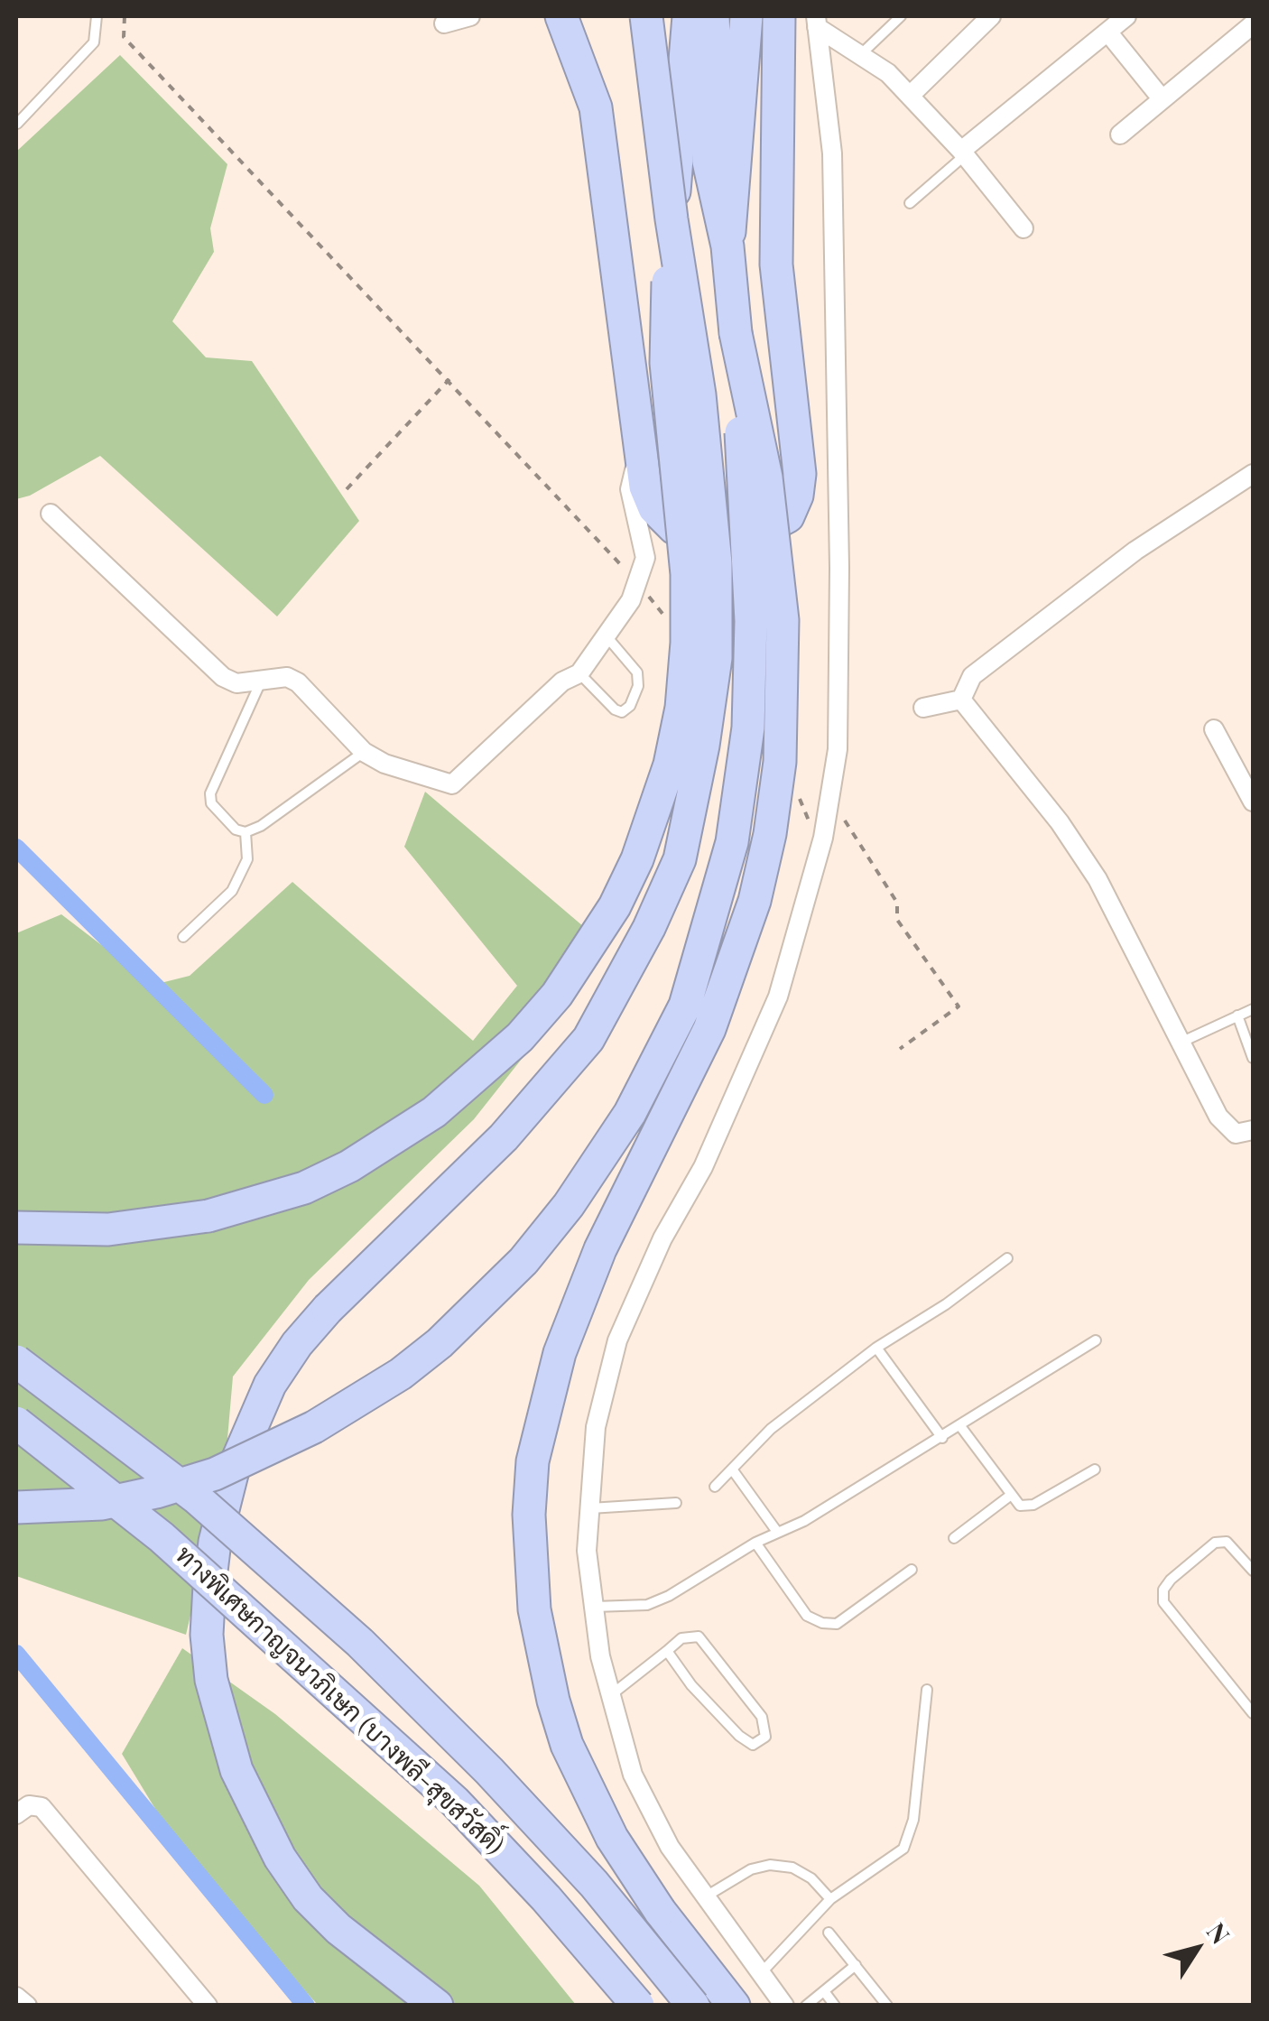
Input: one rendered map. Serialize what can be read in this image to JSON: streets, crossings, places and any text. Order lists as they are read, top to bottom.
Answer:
{
  "streets": {
    "highway": ["ทางพิเศษกาญจนาภิเษก (บางพลี-สุขสวัสดิ์)"]
  },
  "north": "top right"
}
